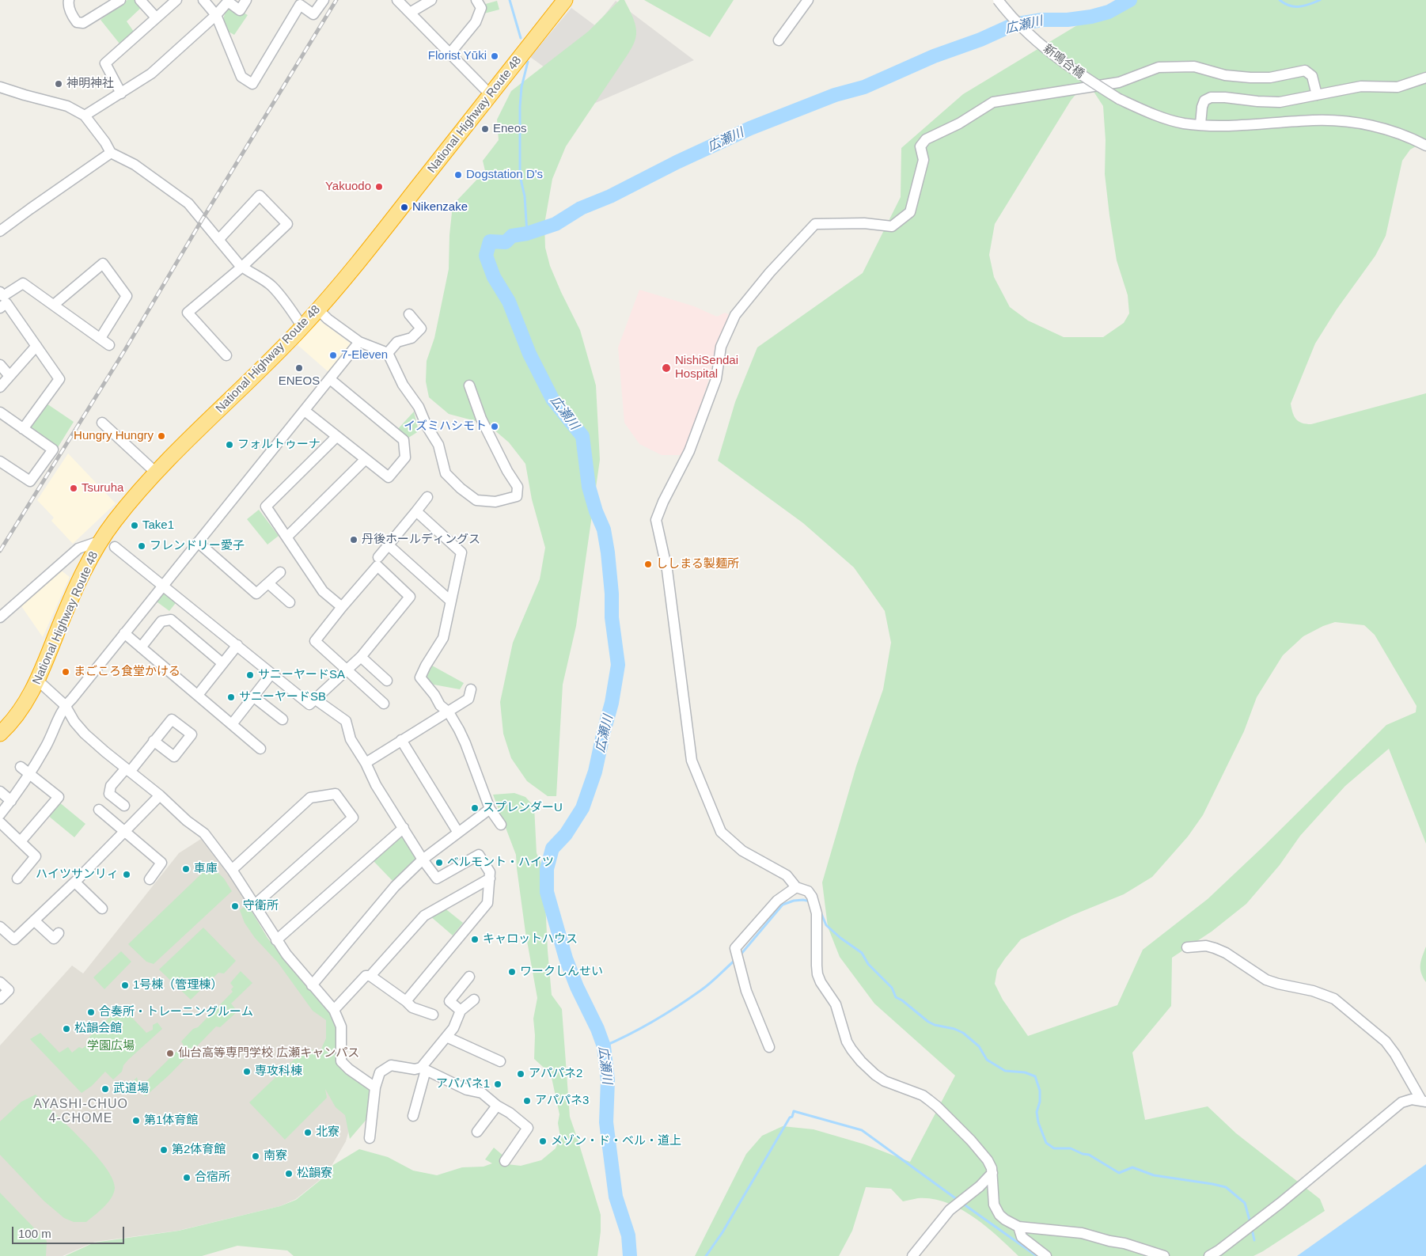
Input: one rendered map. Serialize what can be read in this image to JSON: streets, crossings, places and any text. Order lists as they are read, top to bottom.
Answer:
{
  "streets": {
    "highway": ["National Highway Route 48"],
    "street": ["新鳴合橋"]
  },
  "districts": ["AYASHI-CHUO 4-CHOME"],
  "water": ["広瀬川"],
  "parks": ["学園広場"],
  "places": [
    "Florist Yūki",
    "神明神社",
    "Eneos",
    "Dogstation D's",
    "Yakuodo",
    "Nikenzake",
    "7-Eleven",
    "ENEOS",
    "NishiSendai Hospital",
    "イズミハシモト",
    "Hungry Hungry",
    "フォルトゥーナ",
    "Tsuruha",
    "Take1",
    "丹後ホールディングス",
    "フレンドリー愛子",
    "ししまる製麺所",
    "まごころ食堂かける",
    "サニーヤードSA",
    "サニーヤードSB",
    "スプレンダーU",
    "ベルモント・ハイツ",
    "車庫",
    "ハイツサンリィ",
    "守衛所",
    "キャロットハウス",
    "ワークしんせい",
    "1号棟（管理棟）",
    "合奏所・トレーニングルーム",
    "松韻会館",
    "仙台高等専門学校 広瀬キャンパス",
    "専攻科棟",
    "アパパネ2",
    "アパパネ1",
    "武道場",
    "アパパネ3",
    "第1体育館",
    "北寮",
    "メゾン・ド・ベル・道上",
    "第2体育館",
    "南寮",
    "松韻寮",
    "合宿所"
  ],
  "scale_bar": "100 m"
}
